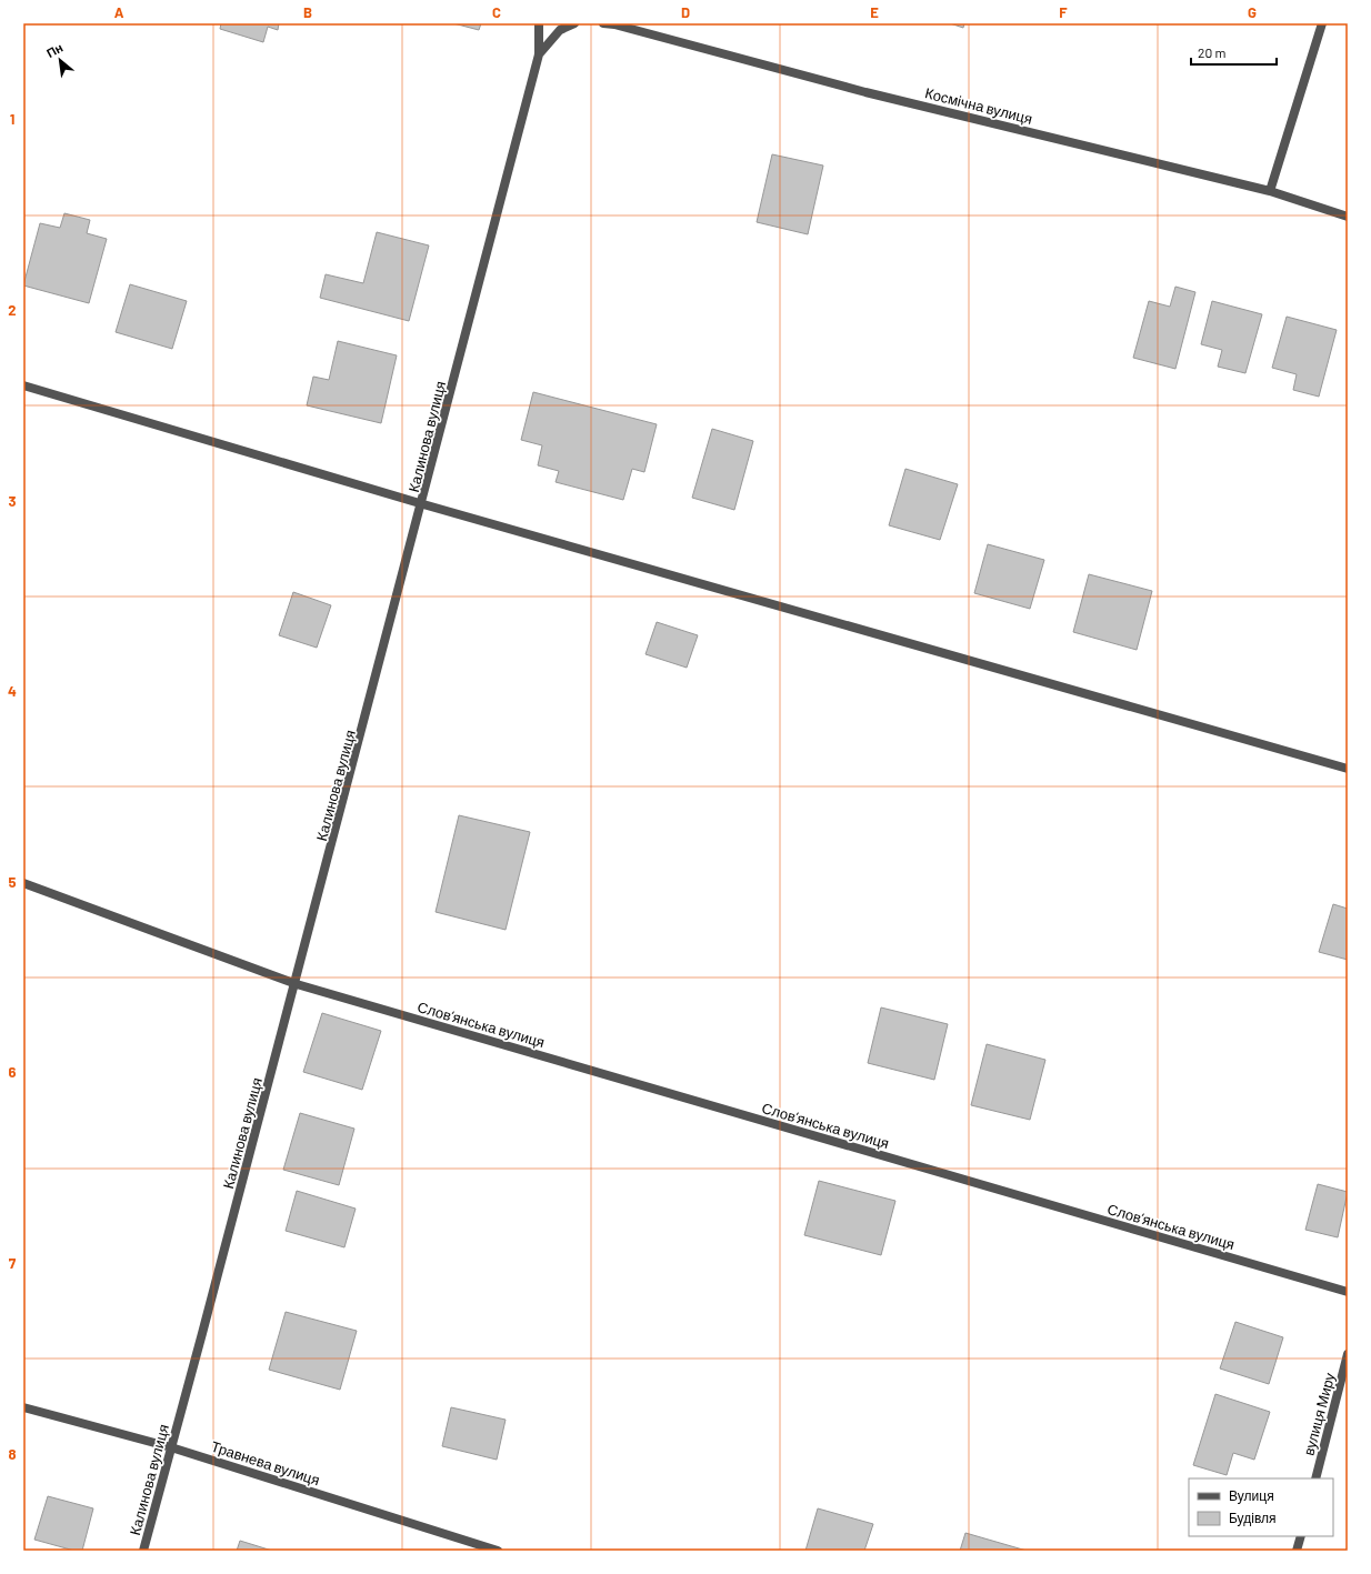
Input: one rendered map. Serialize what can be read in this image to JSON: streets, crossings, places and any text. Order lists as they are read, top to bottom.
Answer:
{
  "streets": {
    "street": [
      "Космічна вулиця",
      "Калинова вулиця",
      "Словʼянська вулиця",
      "вулиця Миру",
      "Травнева вулиця"
    ]
  },
  "crossings": [
    ["Калинова вулиця", "Словʼянська вулиця"],
    ["Калинова вулиця", "Травнева вулиця"]
  ],
  "legend": ["Вулиця", "Будівля"],
  "scale_bar": "20 m",
  "north": "top left",
  "grid": {
    "columns": [
      "A",
      "B",
      "C",
      "D",
      "E",
      "F",
      "G"
    ],
    "rows": [
      "1",
      "2",
      "3",
      "4",
      "5",
      "6",
      "7",
      "8"
    ]
  }
}
